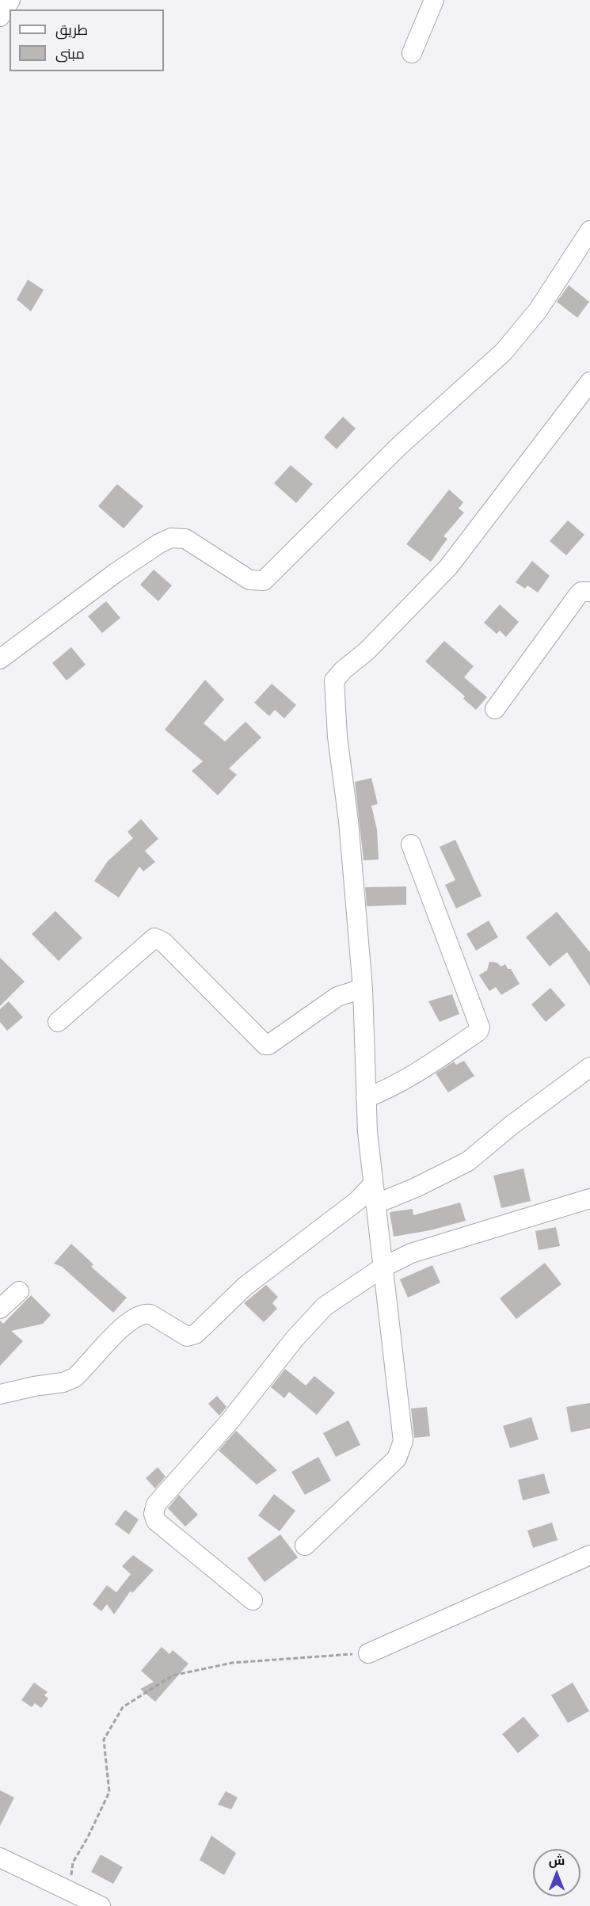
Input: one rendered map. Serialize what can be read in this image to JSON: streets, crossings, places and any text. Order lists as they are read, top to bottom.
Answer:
{
  "legend": ["طريق", "مبنى"],
  "north": "top"
}
